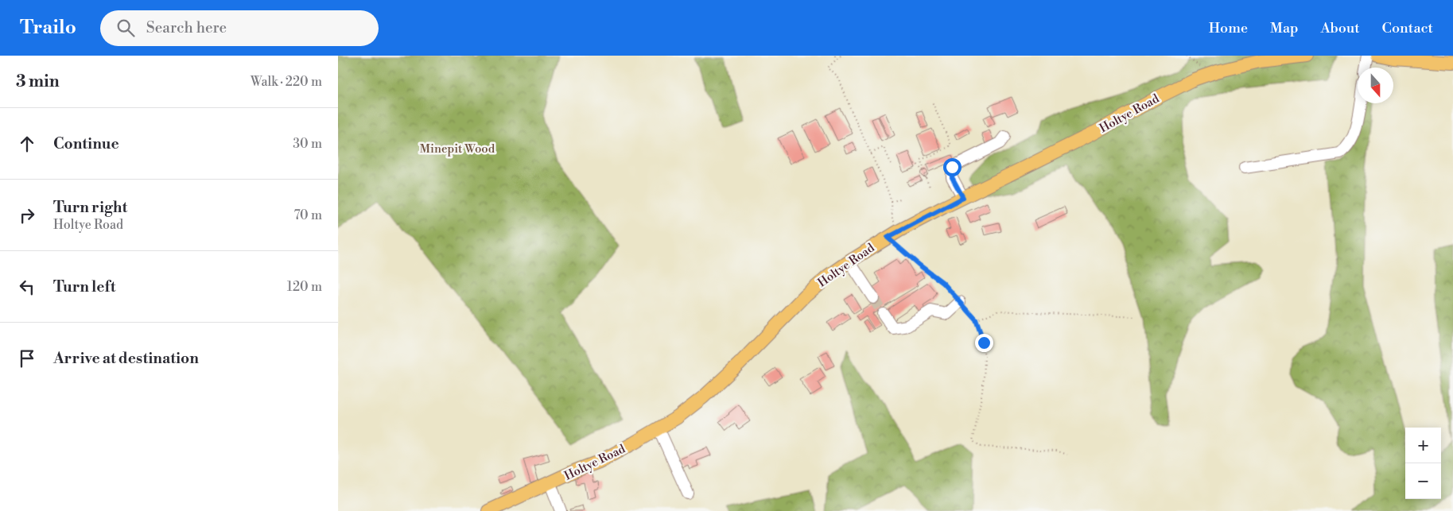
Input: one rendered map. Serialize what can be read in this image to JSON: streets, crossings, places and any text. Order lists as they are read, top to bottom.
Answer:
{
  "streets": {
    "main road": ["Holtye Road"]
  },
  "parks": ["Minepit Wood"],
  "north": "bottom",
  "page": {
    "header": "Trailo",
    "search": "Search here",
    "nav": [
      "Home",
      "Map",
      "About",
      "Contact"
    ],
    "heading": ["3 min", "Walk · 220 m"],
    "list": [
      ["Continue", "30 m"],
      ["Turn right", "Holtye Road", "70 m"],
      ["Turn left", "120 m"],
      "Arrive at destination"
    ],
    "map_buttons": ["+", "−"]
  }
}
